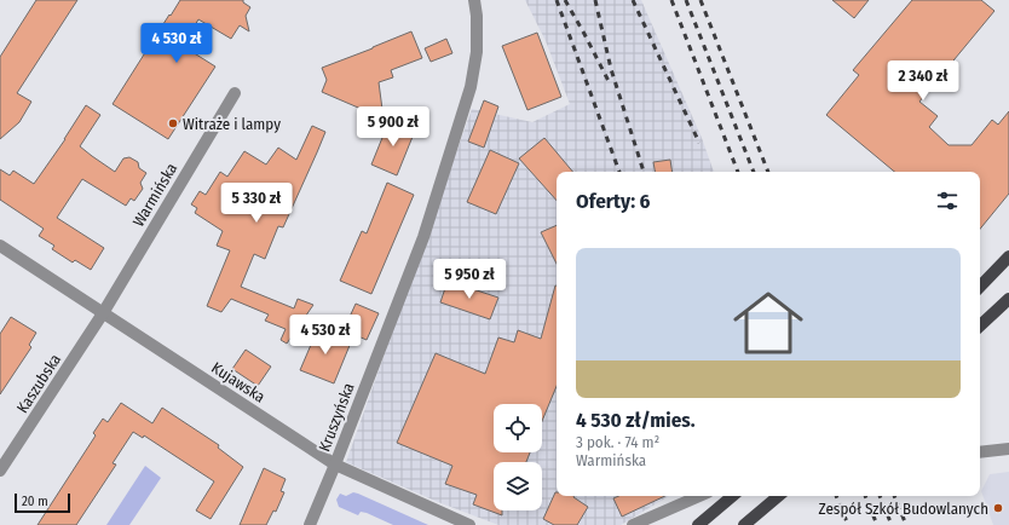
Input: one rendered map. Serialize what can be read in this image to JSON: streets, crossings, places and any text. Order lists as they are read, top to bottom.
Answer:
{
  "streets": {
    "street": [
      "Warmińska",
      "Kujawska",
      "Kaszubska",
      "Kruszyńska"
    ]
  },
  "crossings": [
    ["Warmińska", "Kujawska"],
    ["Warmińska", "Kaszubska"],
    ["Kujawska", "Kaszubska"],
    ["Kujawska", "Kruszyńska"]
  ],
  "places": ["Witraże i lampy", "Zespół Szkół Budowlanych"],
  "scale_bar": "20 m",
  "page": {
    "price": [
      "4 530 zł",
      "2 340 zł",
      "5 900 zł",
      "5 330 zł",
      "5 950 zł",
      "4 530 zł"
    ],
    "heading": "Oferty: 6",
    "list": [
      {
        "name": "4 530 zł/mies.",
        "note": "3 pok. · 74 m² · Warmińska"
      }
    ],
    "scale": "20 m"
  }
}
